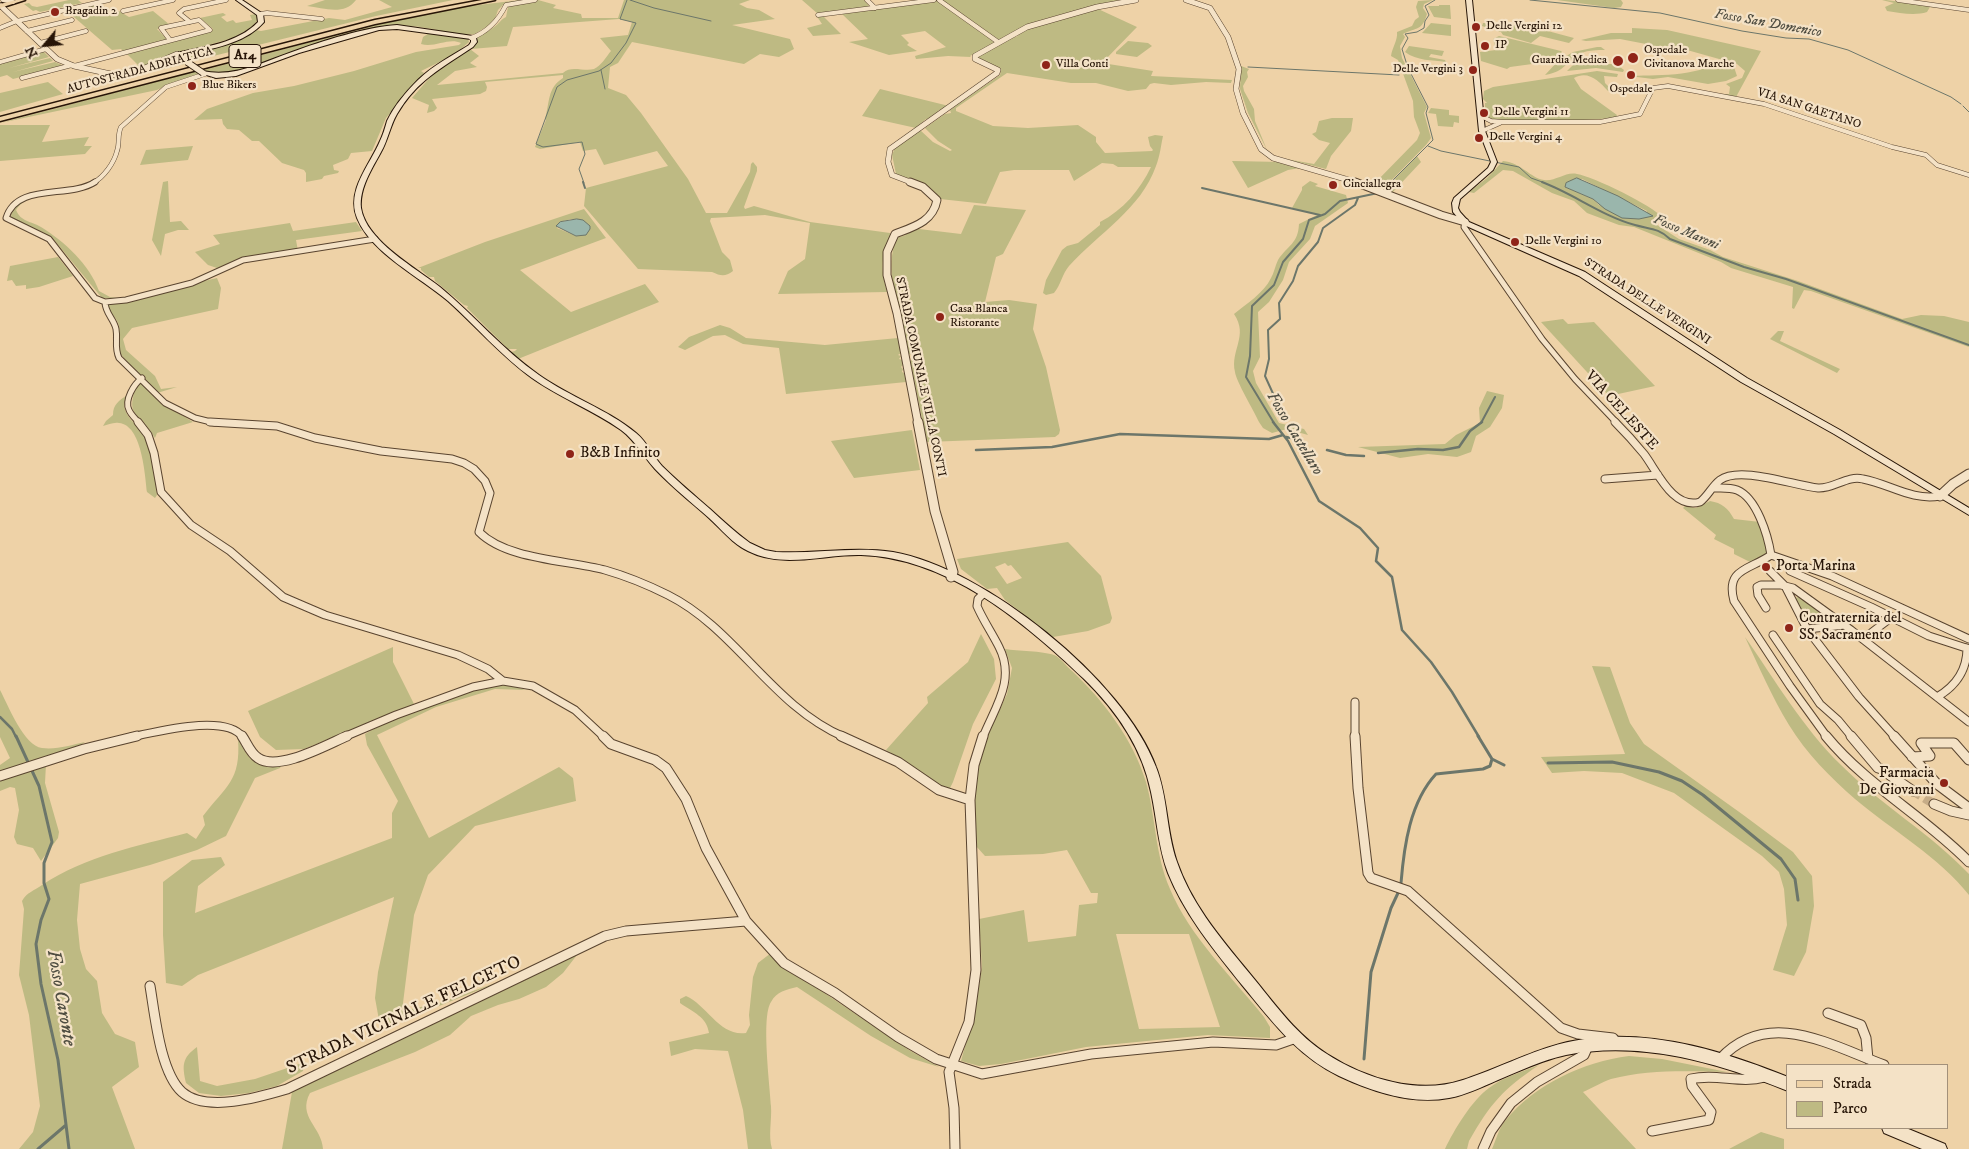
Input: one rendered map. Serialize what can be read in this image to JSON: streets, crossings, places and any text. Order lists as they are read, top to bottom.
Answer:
{
  "streets": {
    "highway": ["A14", "AUTOSTRADA ADRIATICA"],
    "main road": ["STRADA DELLE VERGINI"],
    "street": [
      "VIA SAN GAETANO",
      "STRADA COMUNALE VILLA CONTI",
      "VIA CELESTE",
      "STRADA VICINALE FELCETO"
    ]
  },
  "crossings": [
    ["STRADA DELLE VERGINI", "VIA CELESTE"]
  ],
  "water": [
    "Fosso San Domenico",
    "Fosso Maroni",
    "Fosso Castellaro",
    "Fosso Caronte"
  ],
  "places": [
    "Bragadin 2",
    "Delle Vergini 12",
    "IP",
    "Ospedale Civitanova Marche",
    "Guardia Medica",
    "Villa Conti",
    "Delle Vergini 3",
    "Ospedale",
    "Blue Bikers",
    "Delle Vergini 11",
    "Delle Vergini 4",
    "Cinciallegra",
    "Delle Vergini 10",
    "Casa Blanca Ristorante",
    "B&B Infinito",
    "Porta Marina",
    "Contraternita del SS. Sacramento",
    "Farmacia De Giovanni"
  ],
  "legend": ["Strada", "Parco"],
  "north": "bottom left"
}
